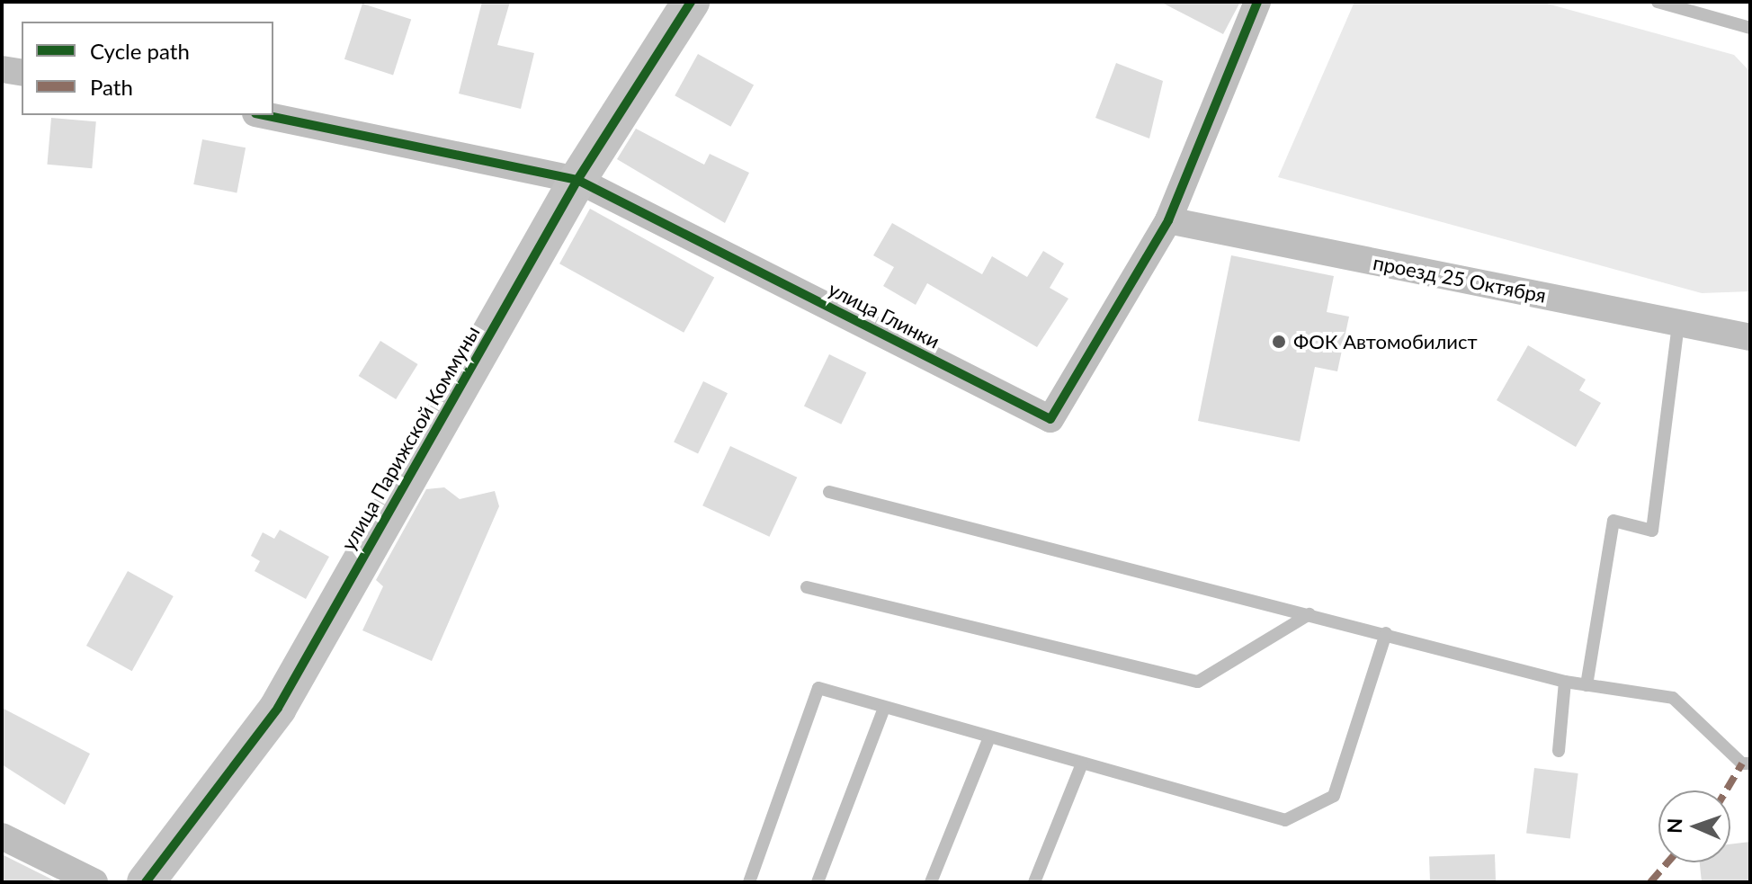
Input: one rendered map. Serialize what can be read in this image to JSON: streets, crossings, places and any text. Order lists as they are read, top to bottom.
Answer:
{
  "streets": {
    "street": ["проезд 25 Октября", "улица Глинки", "улица Парижской Коммуны"]
  },
  "crossings": [
    ["проезд 25 Октября", "улица Глинки"],
    ["улица Глинки", "улица Парижской Коммуны"]
  ],
  "places": ["ФОК Автомобилист"],
  "legend": ["Cycle path", "Path"],
  "north": "left"
}
